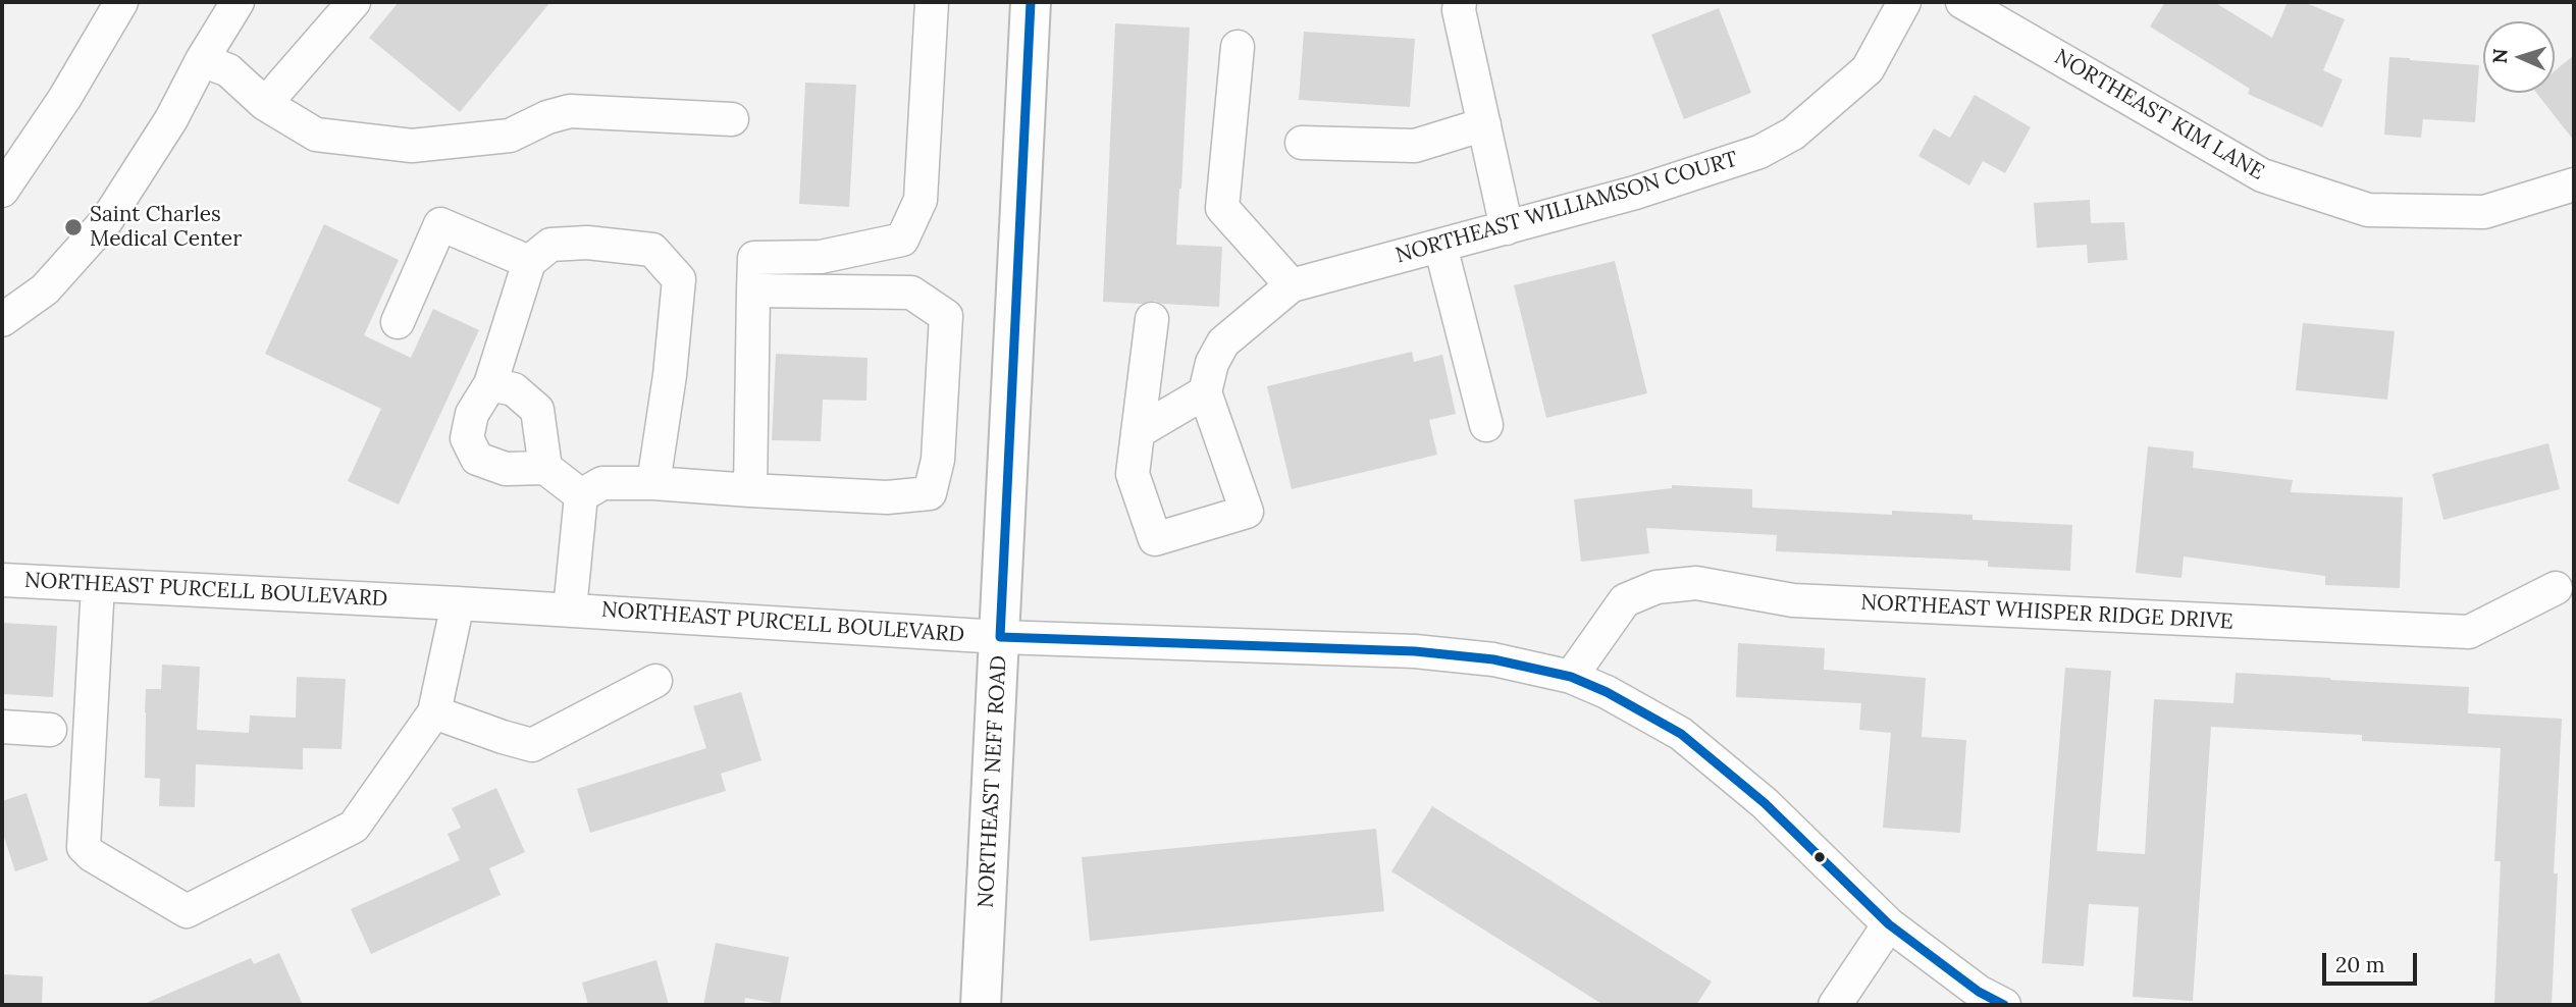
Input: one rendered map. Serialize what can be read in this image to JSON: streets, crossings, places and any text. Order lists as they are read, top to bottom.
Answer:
{
  "streets": {
    "main road": ["NORTHEAST NEFF ROAD"],
    "street": [
      "NORTHEAST KIM LANE",
      "NORTHEAST WILLIAMSON COURT",
      "NORTHEAST PURCELL BOULEVARD",
      "NORTHEAST WHISPER RIDGE DRIVE"
    ]
  },
  "crossings": [
    ["NORTHEAST PURCELL BOULEVARD", "NORTHEAST WHISPER RIDGE DRIVE"],
    ["NORTHEAST PURCELL BOULEVARD", "NORTHEAST NEFF ROAD"]
  ],
  "places": ["Saint Charles Medical Center"],
  "scale_bar": "20 m",
  "north": "left"
}
